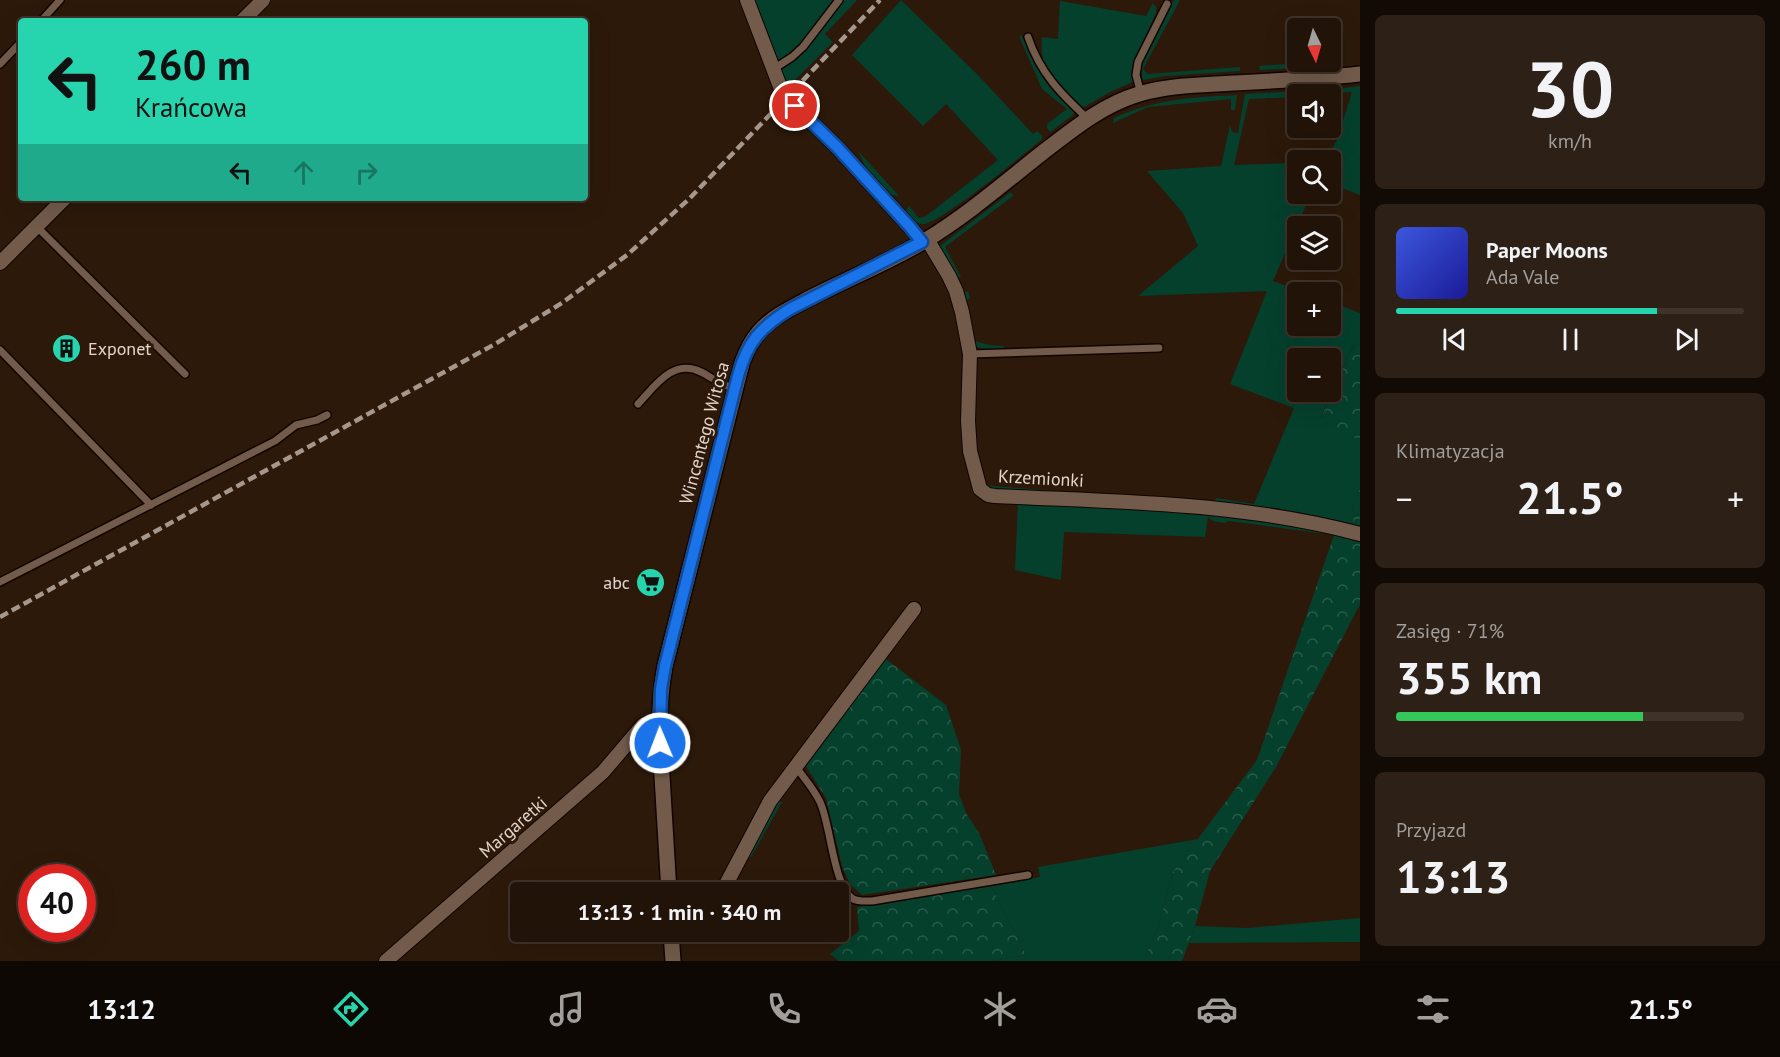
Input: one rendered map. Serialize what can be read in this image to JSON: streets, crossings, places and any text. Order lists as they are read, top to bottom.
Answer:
{
  "streets": {
    "street": ["Wincentego Witosa", "Krzemionki", "Margaretki"]
  },
  "crossings": [
    ["Wincentego Witosa", "Krzemionki"],
    ["Wincentego Witosa", "Margaretki"]
  ],
  "places": {
    "building": ["Exponet"],
    "supermarket": ["abc"]
  },
  "north": "bottom",
  "page": {
    "tile": [
      ["30", "km/h"],
      "Klimatyzacja",
      ["Zasięg · 71%", "355 km"],
      ["Przyjazd", "13:13"]
    ],
    "map_buttons": ["+", "−"],
    "turn": ["260 m", "Krańcowa"],
    "song": ["Paper Moons", "Ada Vale"],
    "heat": ["−", "21.5°", "+"],
    "limit": "40",
    "trip": "13:13 · 1 min · 340 m",
    "tabs": ["13:12", "21.5°"]
  }
}
